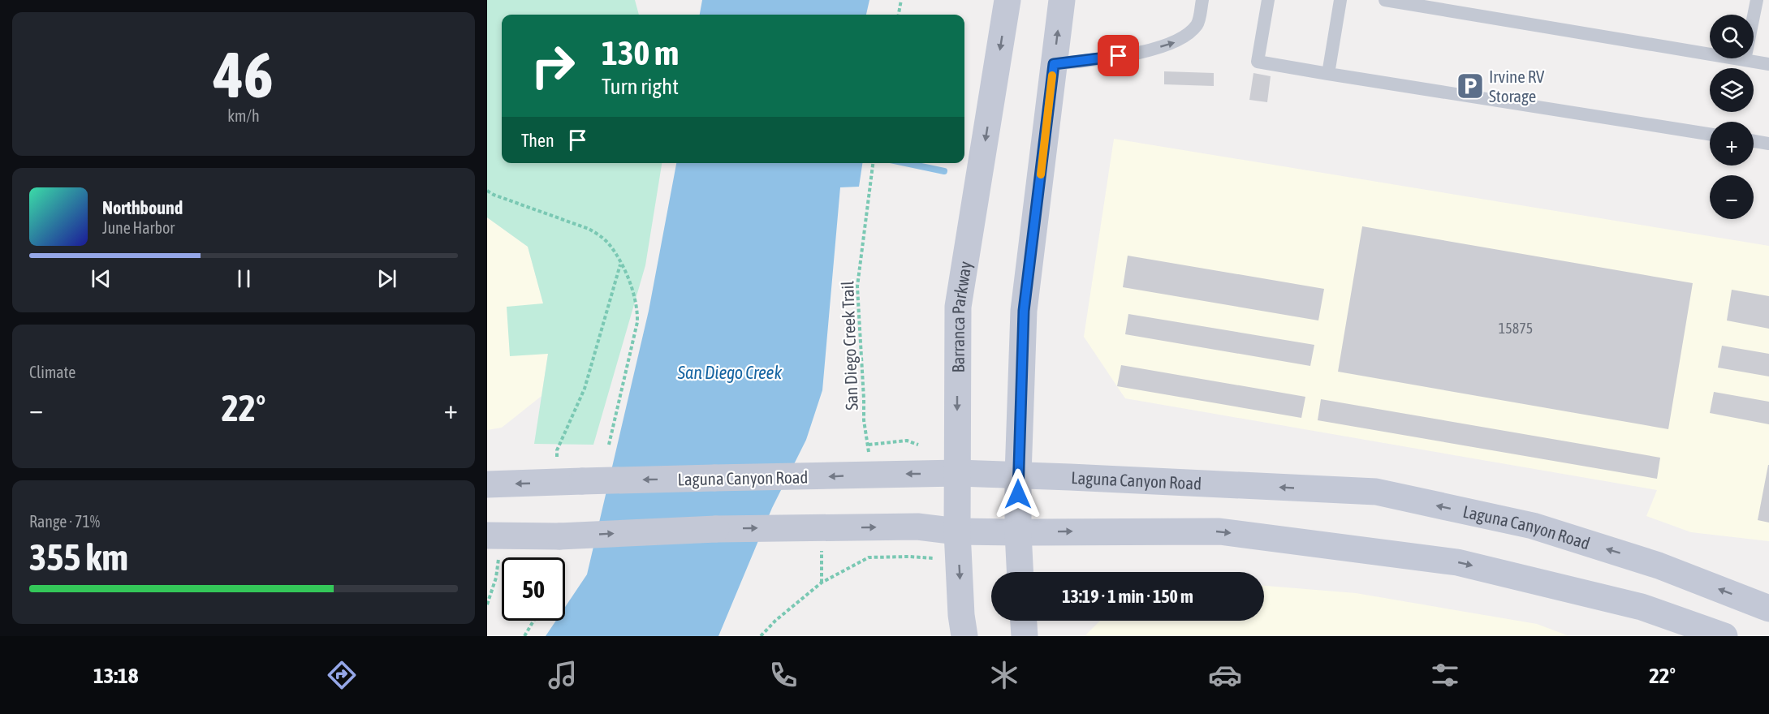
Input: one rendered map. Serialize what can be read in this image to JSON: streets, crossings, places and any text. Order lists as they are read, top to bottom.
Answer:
{
  "streets": {
    "main road": ["Barranca Parkway", "Laguna Canyon Road"],
    "path": ["San Diego Creek Trail"]
  },
  "crossings": [
    ["Barranca Parkway", "Laguna Canyon Road"]
  ],
  "water": ["San Diego Creek"],
  "places": {
    "parking": ["Irvine RV Storage"]
  },
  "house_numbers": ["15875"],
  "page": {
    "tile": [
      ["46", "km/h"],
      "Climate",
      ["Range · 71%", "355 km"]
    ],
    "map_buttons": ["+", "−"],
    "turn": ["130 m", "Turn right"],
    "then": "Then",
    "song": ["Northbound", "June Harbor"],
    "heat": ["−", "22°", "+"],
    "limit": "50",
    "trip": "13:19 · 1 min · 150 m",
    "tabs": ["13:18", "22°"]
  }
}
